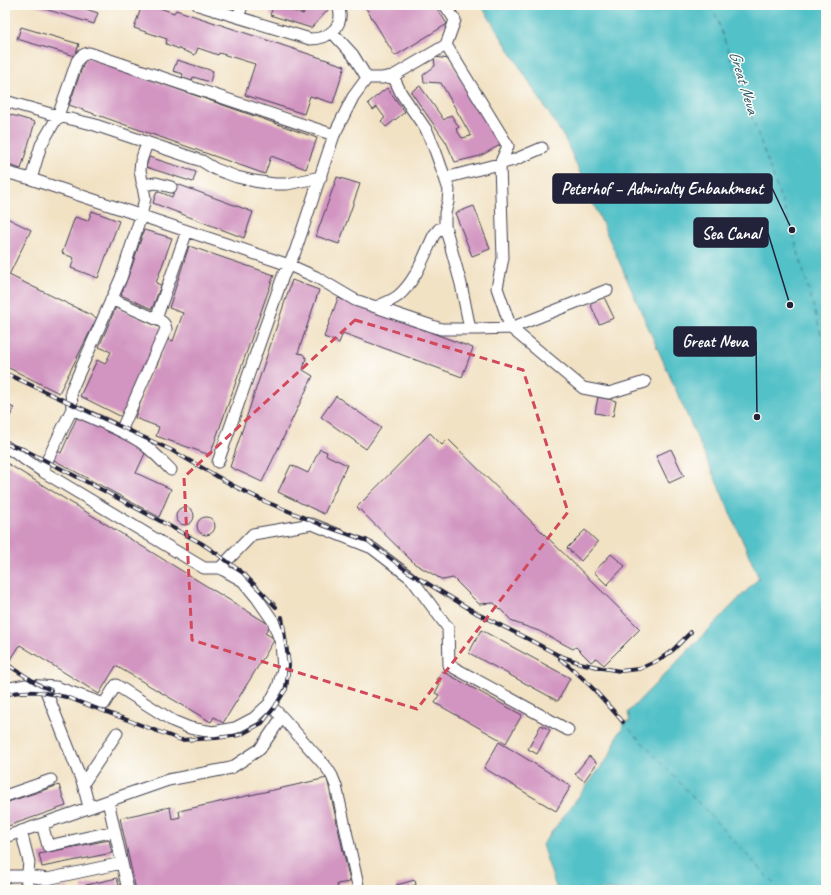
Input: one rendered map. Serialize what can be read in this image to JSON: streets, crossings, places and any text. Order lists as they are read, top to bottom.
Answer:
{
  "water": ["Great Neva"],
  "places": ["Peterhof – Admiralty Enbankment", "Sea Canal", "Great Neva"]
}
